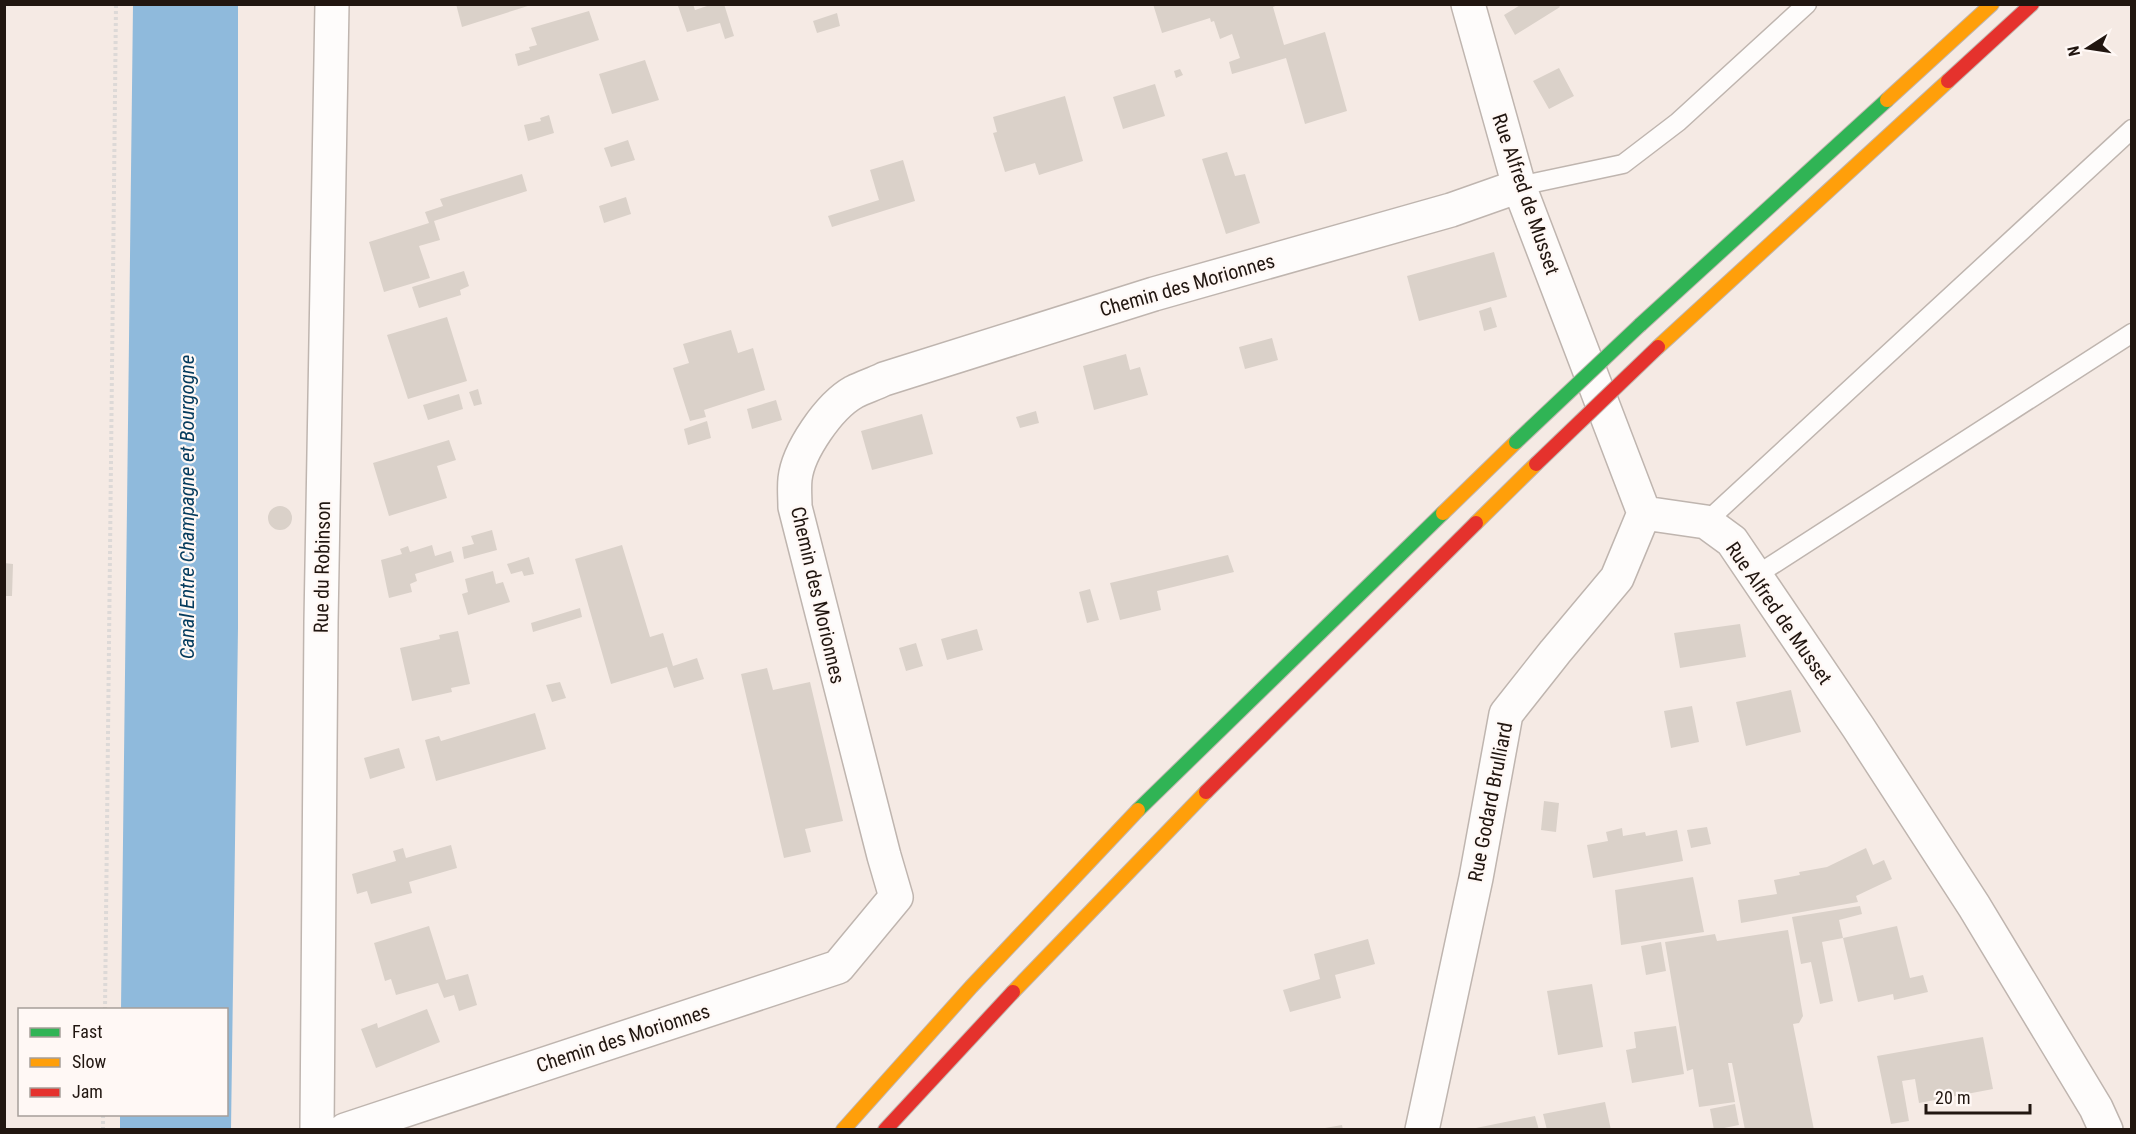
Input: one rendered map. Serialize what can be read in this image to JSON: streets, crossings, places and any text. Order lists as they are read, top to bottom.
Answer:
{
  "streets": {
    "street": [
      "Rue Alfred de Musset",
      "Chemin des Morionnes",
      "Rue du Robinson",
      "Rue Godard Brulliard"
    ]
  },
  "crossings": [
    ["Rue Alfred de Musset", "Chemin des Morionnes"],
    ["Rue Alfred de Musset", "Rue Godard Brulliard"]
  ],
  "water": ["Canal Entre Champagne et Bourgogne"],
  "legend": ["Fast", "Slow", "Jam"],
  "scale_bar": "20 m",
  "north": "left"
}
